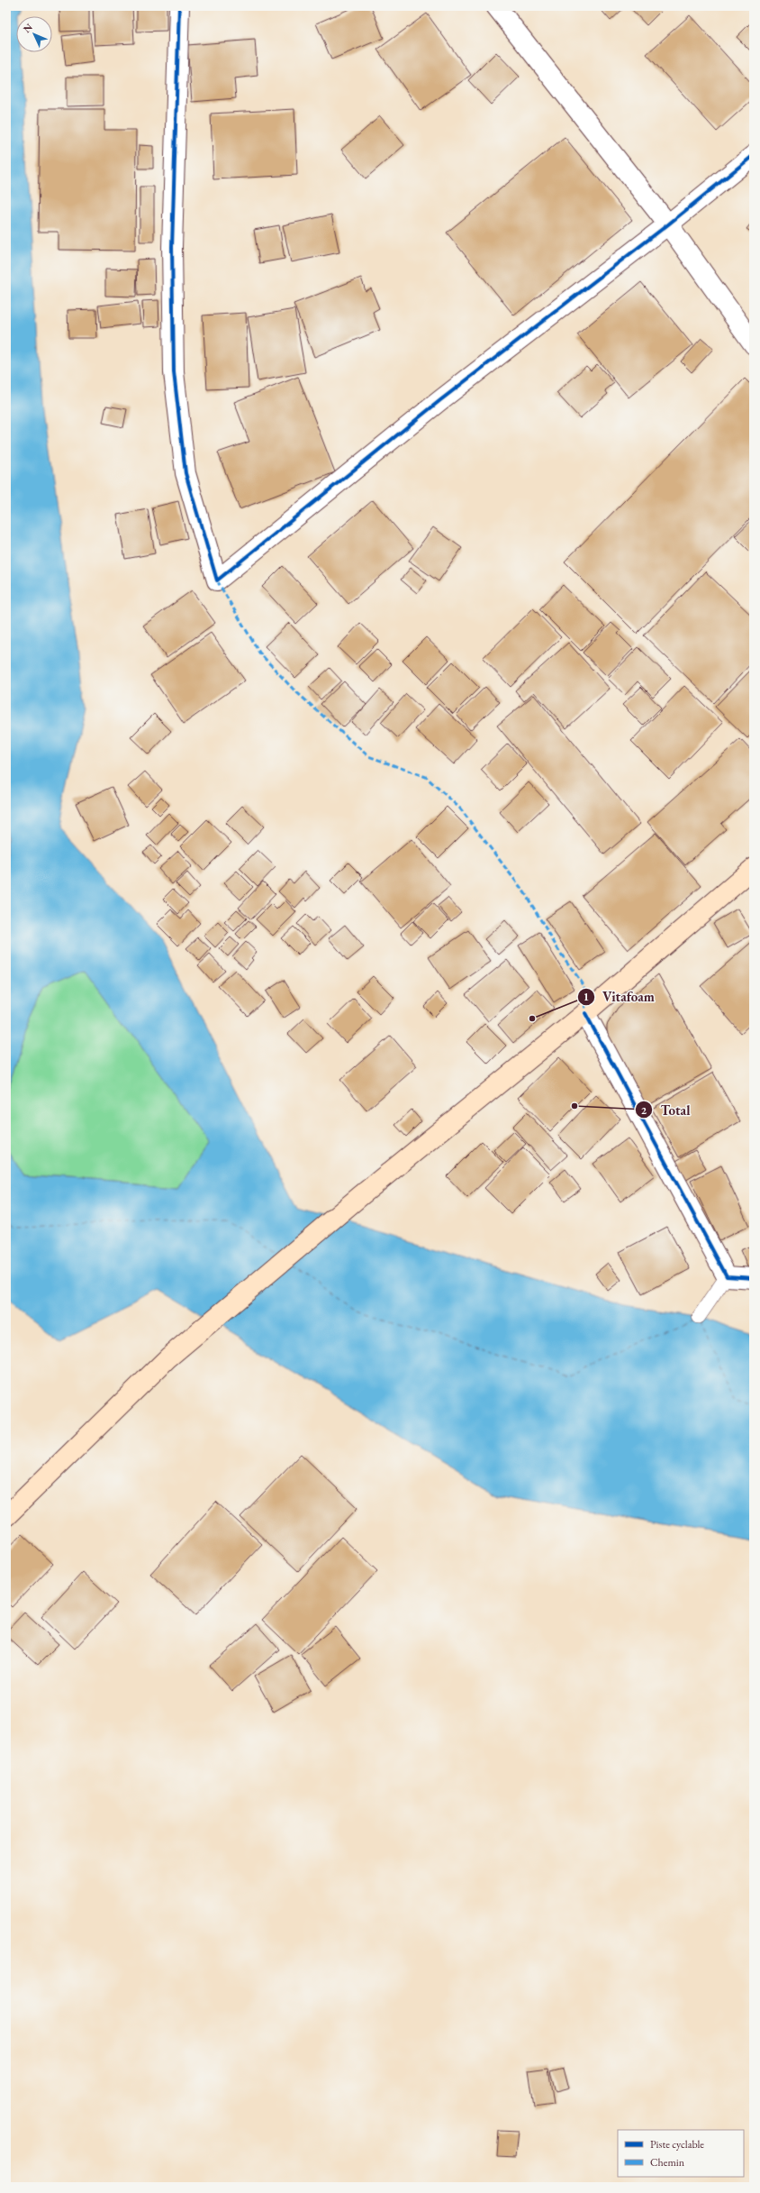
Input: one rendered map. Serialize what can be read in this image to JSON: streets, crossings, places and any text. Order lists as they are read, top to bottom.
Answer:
{
  "places": ["Vitafoam", "Total"],
  "legend": ["Piste cyclable", "Chemin"],
  "north": "top left"
}
